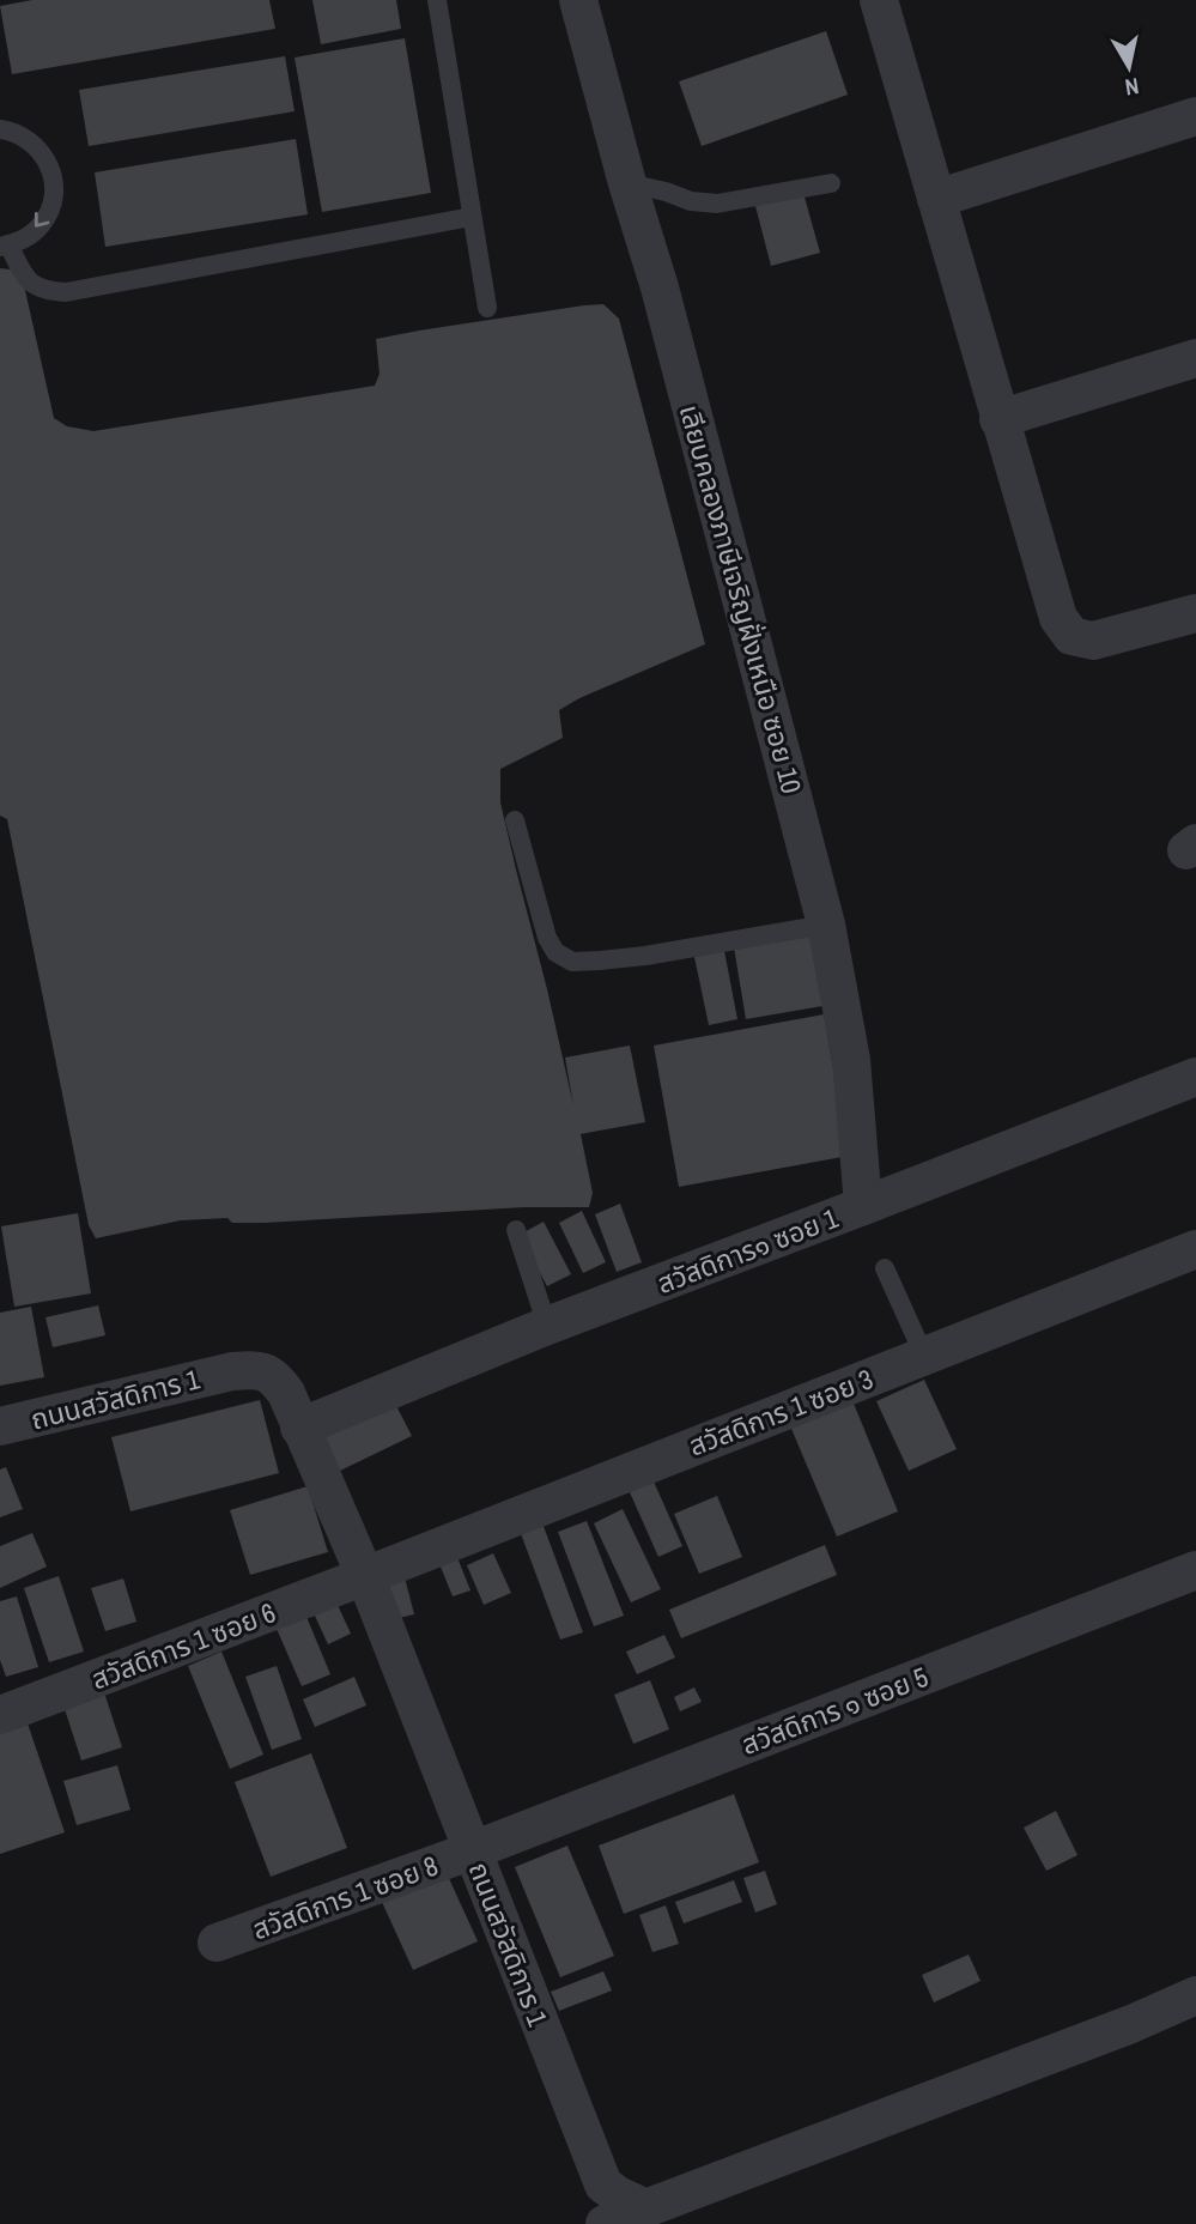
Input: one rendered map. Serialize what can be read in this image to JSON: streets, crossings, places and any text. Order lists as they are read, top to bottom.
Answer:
{
  "streets": {
    "street": [
      "เลียบคลองภาษีเจริญฝั่งเหนือ ซอย 10",
      "สวัสดิการ๑ ซอย 1",
      "ถนนสวัสดิการ 1",
      "สวัสดิการ 1 ซอย 3",
      "สวัสดิการ 1 ซอย 6",
      "สวัสดิการ ๑ ซอย 5",
      "สวัสดิการ 1 ซอย 8"
    ]
  },
  "crossings": [
    ["เลียบคลองภาษีเจริญฝั่งเหนือ ซอย 10", "สวัสดิการ๑ ซอย 1"],
    ["สวัสดิการ๑ ซอย 1", "ถนนสวัสดิการ 1"],
    ["ถนนสวัสดิการ 1", "สวัสดิการ 1 ซอย 3"],
    ["ถนนสวัสดิการ 1", "สวัสดิการ 1 ซอย 6"],
    ["ถนนสวัสดิการ 1", "สวัสดิการ ๑ ซอย 5"],
    ["ถนนสวัสดิการ 1", "สวัสดิการ 1 ซอย 8"],
    ["สวัสดิการ 1 ซอย 3", "สวัสดิการ 1 ซอย 6"],
    ["สวัสดิการ ๑ ซอย 5", "สวัสดิการ 1 ซอย 8"]
  ],
  "north": "bottom"
}
